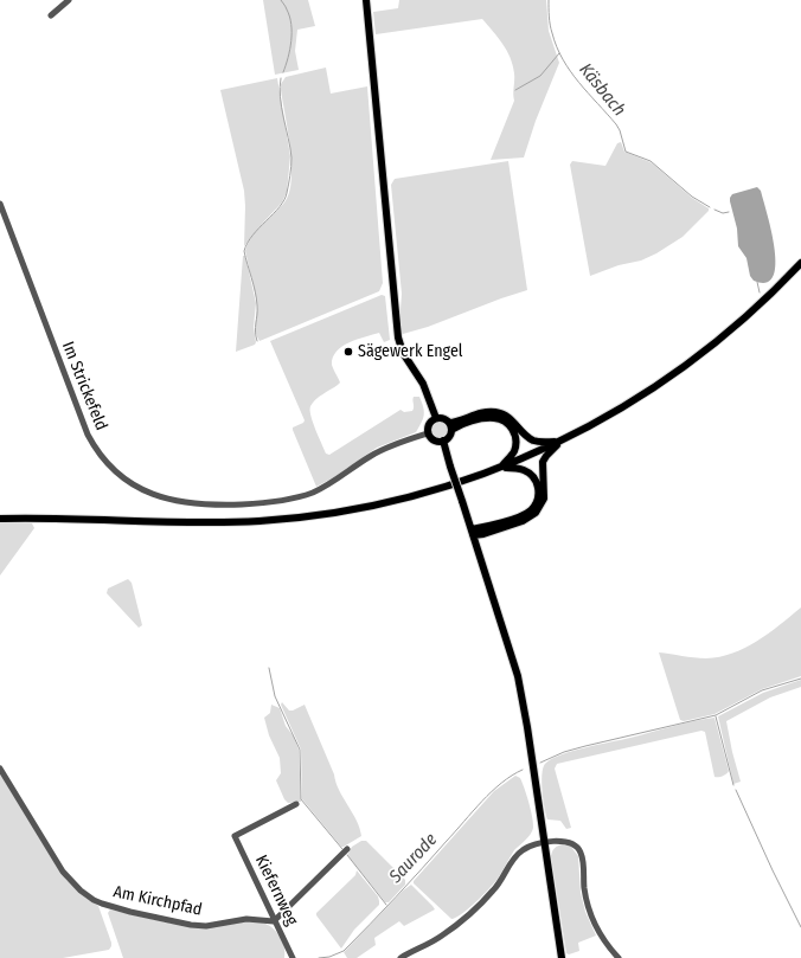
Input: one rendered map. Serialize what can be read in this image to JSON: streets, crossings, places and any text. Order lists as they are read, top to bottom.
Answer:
{
  "streets": {
    "street": ["Im Strickefeld", "Kiefernweg", "Am Kirchpfad"]
  },
  "crossings": [
    ["Kiefernweg", "Am Kirchpfad"]
  ],
  "water": ["Käsbach", "Saurode"],
  "places": ["Sägewerk Engel"]
}
